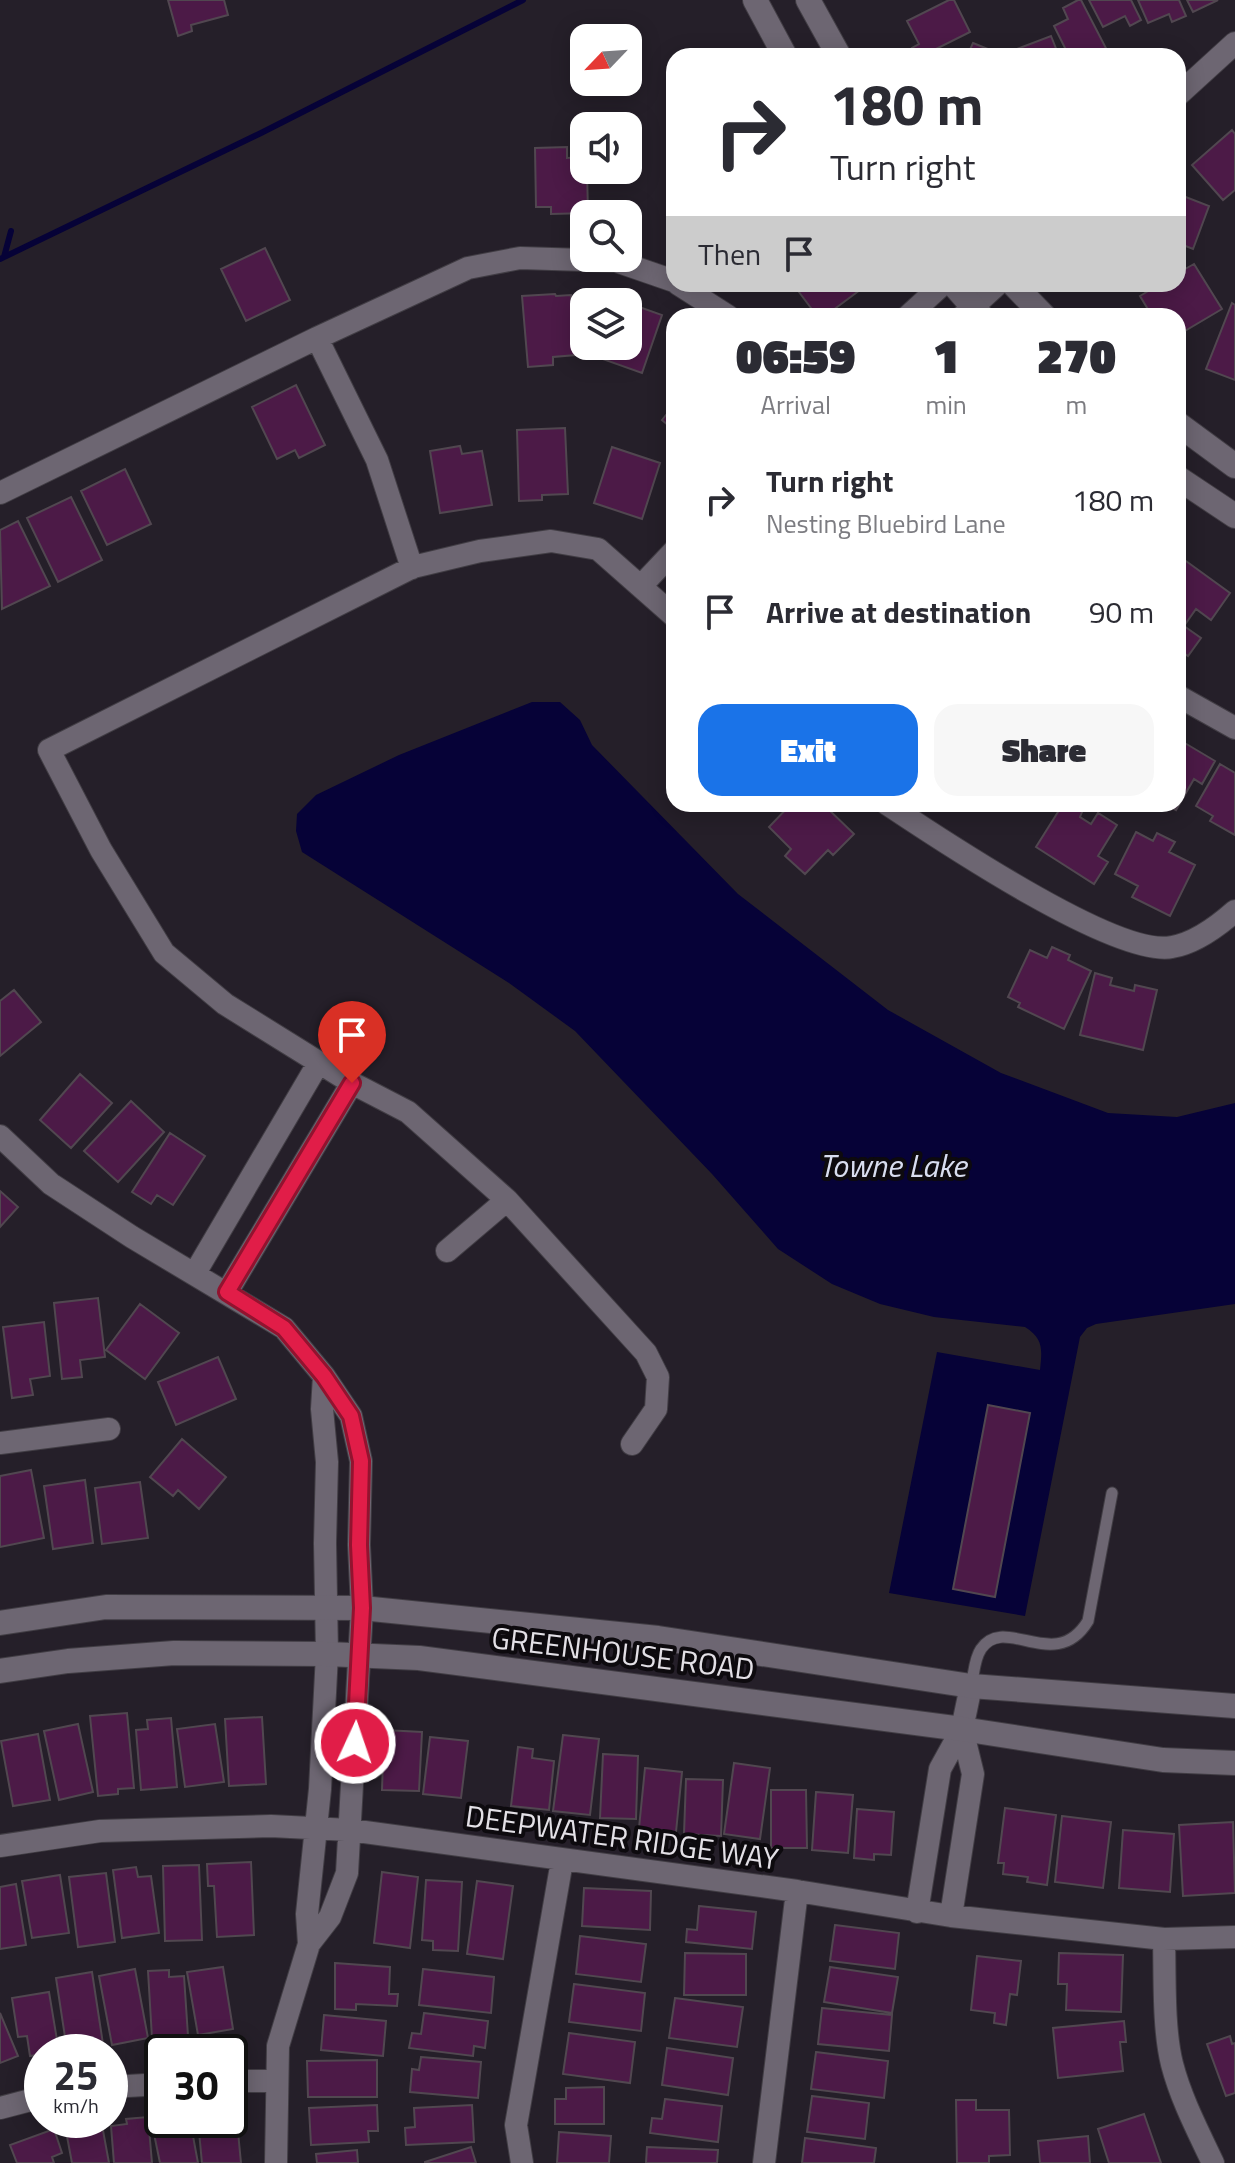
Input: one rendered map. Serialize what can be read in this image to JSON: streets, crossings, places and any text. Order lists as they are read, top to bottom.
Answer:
{
  "streets": {
    "street": ["GREENHOUSE ROAD", "DEEPWATER RIDGE WAY"]
  },
  "water": ["Towne Lake"],
  "north": "bottom left",
  "page": {
    "turn": ["180 m", "Turn right"],
    "then": "Then",
    "eta": [
      "06:59",
      "Arrival",
      "1",
      "min",
      "270",
      "m"
    ],
    "list": [
      {
        "name": "Turn right",
        "note": "Nesting Bluebird Lane",
        "value": "180 m"
      },
      {
        "name": "Arrive at destination",
        "value": "90 m"
      }
    ],
    "buttons": ["Exit", "Share"],
    "speed": "25 km/h",
    "limit": "30"
  }
}
